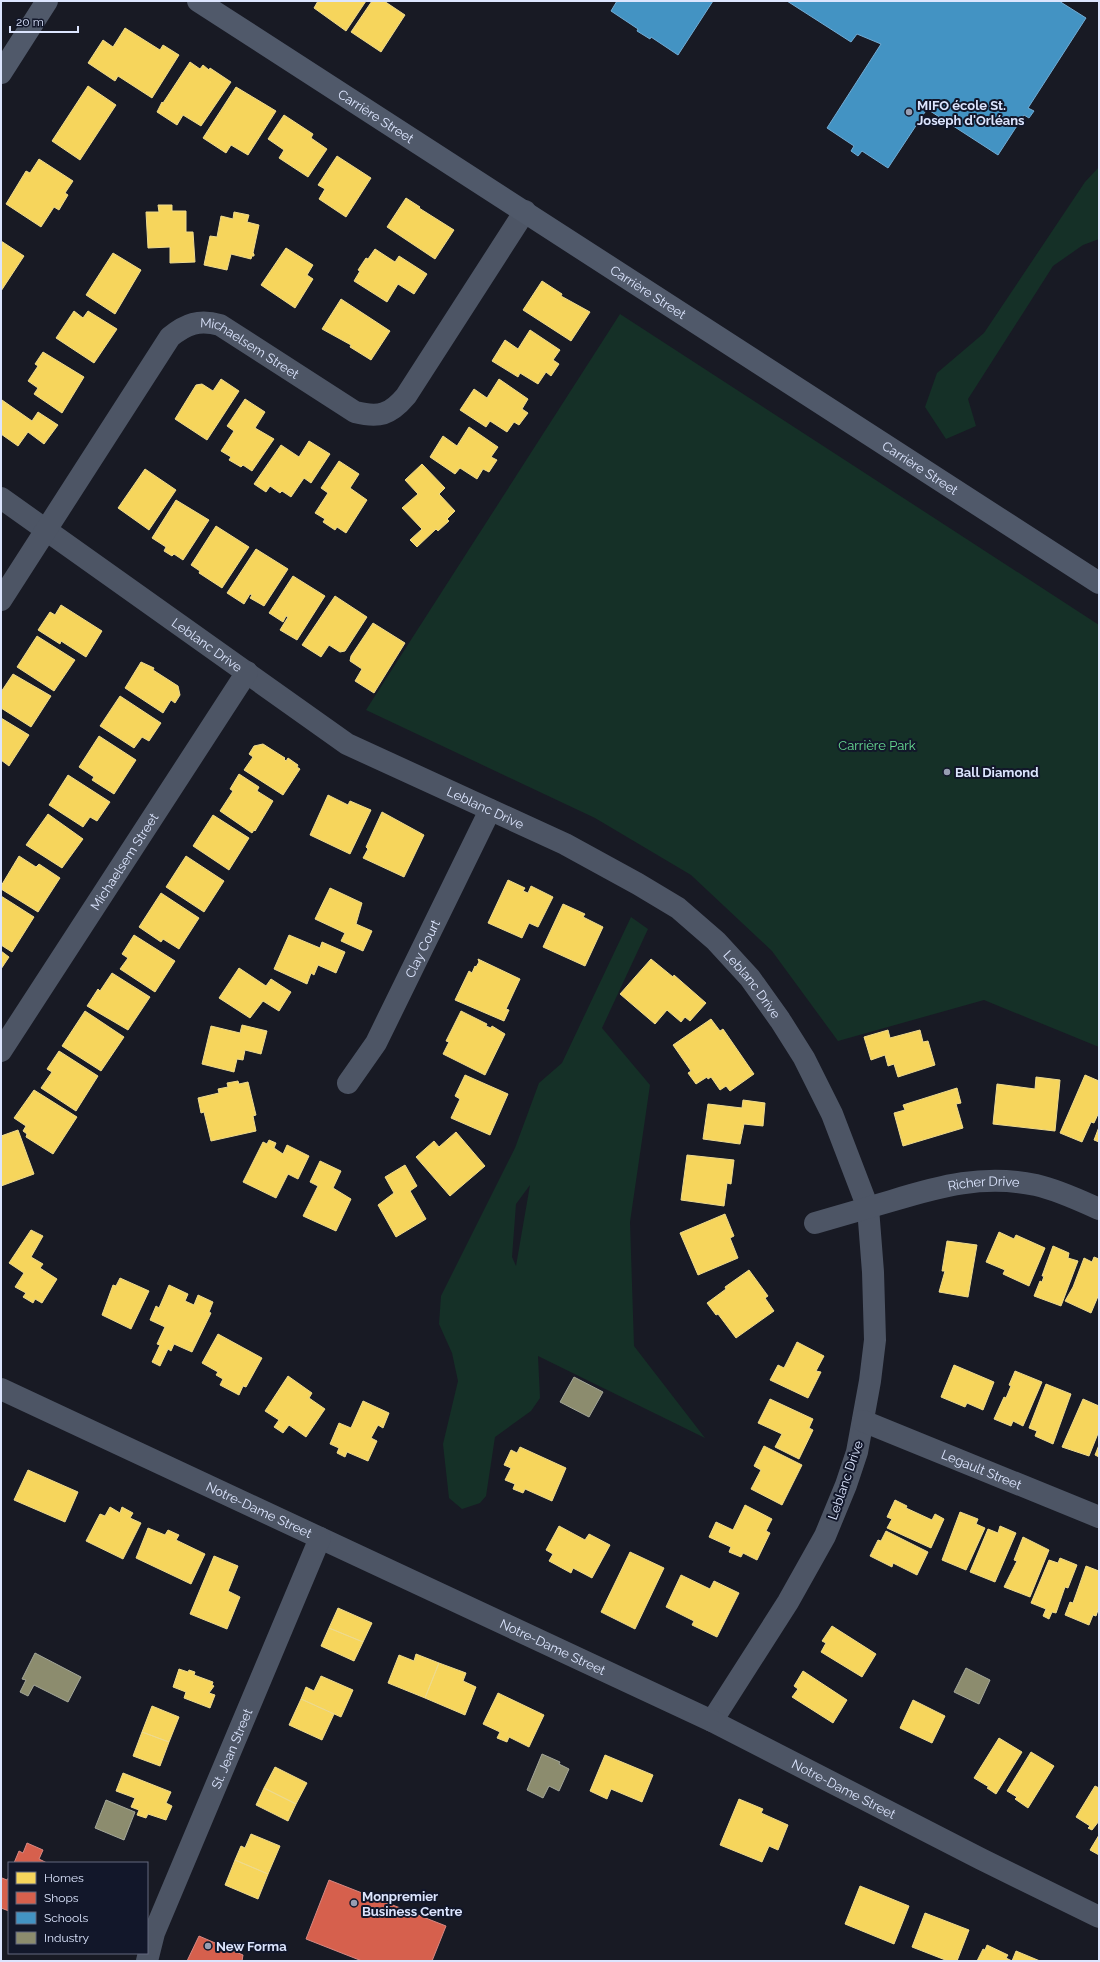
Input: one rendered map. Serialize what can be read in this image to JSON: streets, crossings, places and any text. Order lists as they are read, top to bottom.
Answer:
{
  "streets": {
    "street": [
      "Carrière Street",
      "Michaelsem Street",
      "Leblanc Drive",
      "Clay Court",
      "Richer Drive",
      "Legault Street",
      "Notre-Dame Street",
      "St. Jean Street"
    ]
  },
  "crossings": [
    ["Carrière Street", "Michaelsem Street"],
    ["Michaelsem Street", "Leblanc Drive"],
    ["Leblanc Drive", "Clay Court"],
    ["Leblanc Drive", "Richer Drive"],
    ["Leblanc Drive", "Legault Street"],
    ["Leblanc Drive", "Notre-Dame Street"],
    ["Notre-Dame Street", "St. Jean Street"]
  ],
  "parks": ["Carrière Park"],
  "places": [
    "MIFO école St. Joseph d'Orléans",
    "Ball Diamond",
    "Monpremier Business Centre",
    "New Forma"
  ],
  "legend": [
    "Homes",
    "Shops",
    "Schools",
    "Industry"
  ],
  "scale_bar": "20 m"
}
